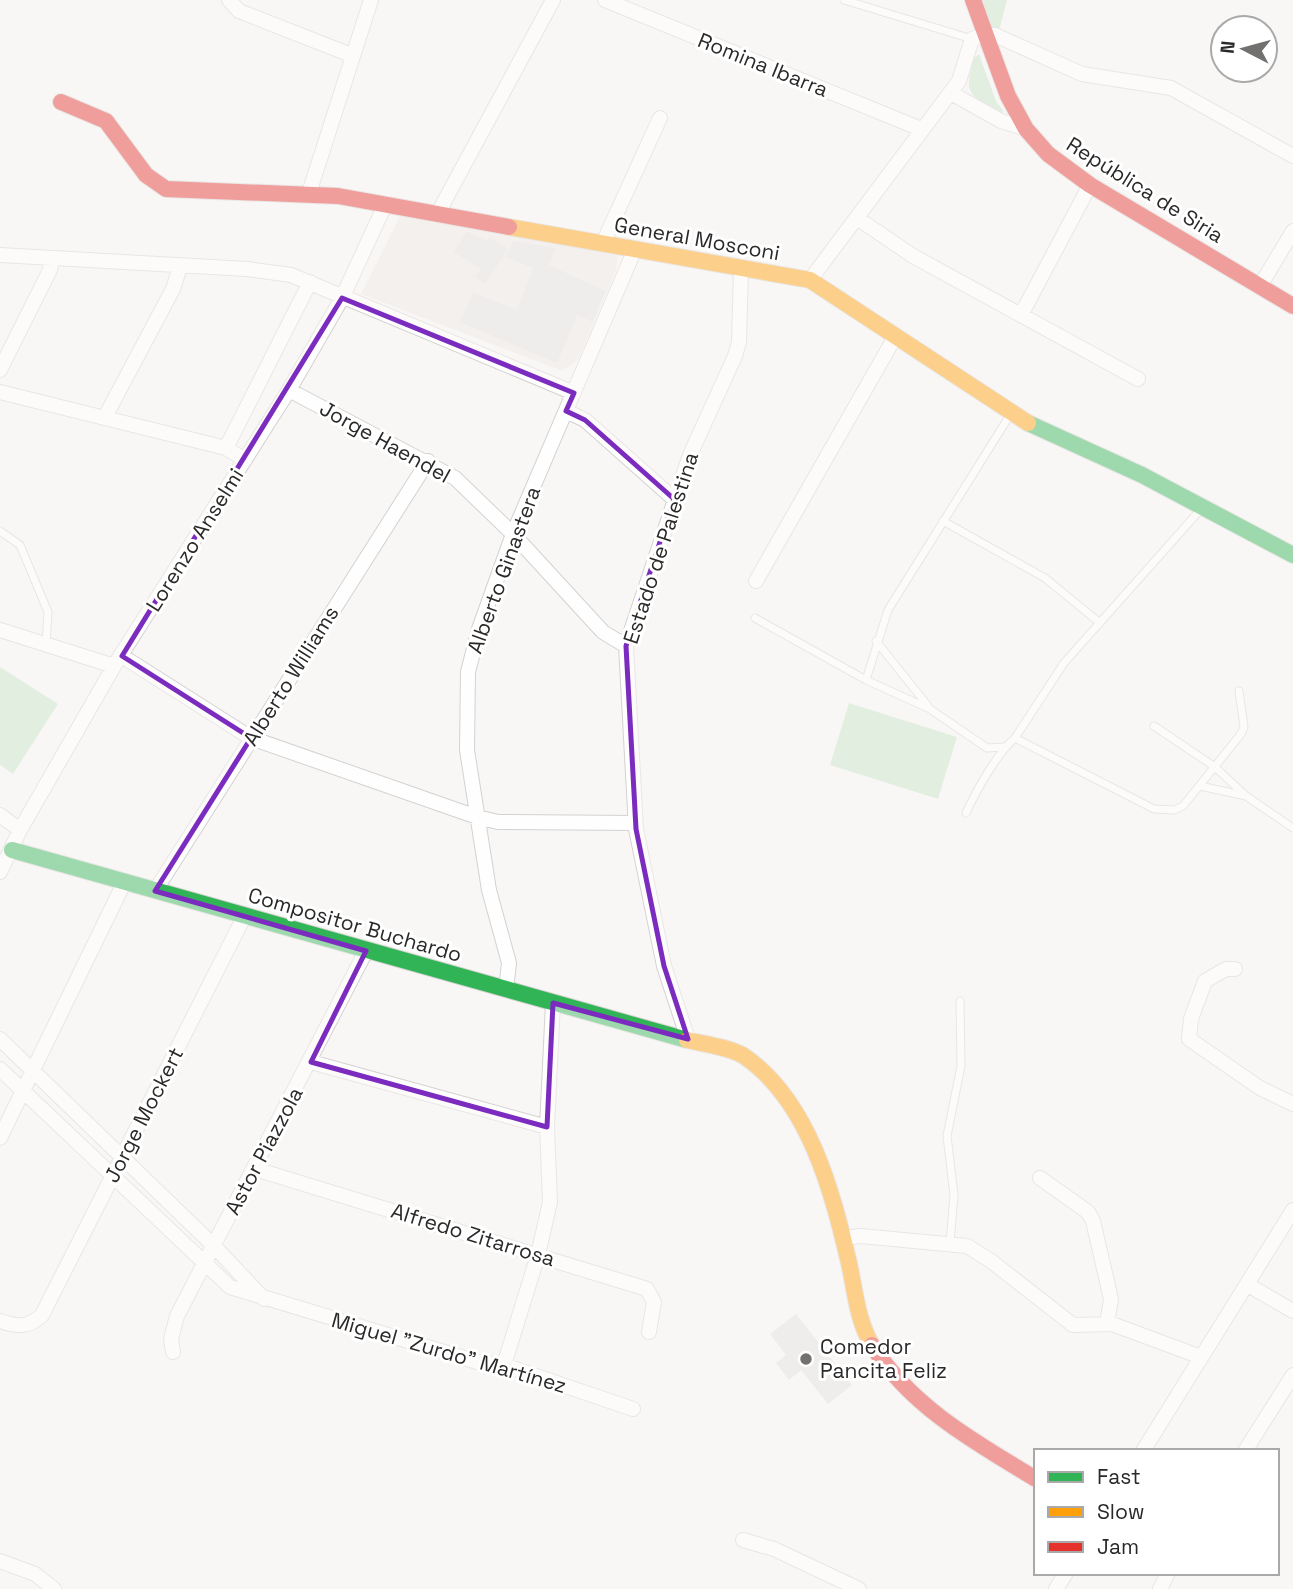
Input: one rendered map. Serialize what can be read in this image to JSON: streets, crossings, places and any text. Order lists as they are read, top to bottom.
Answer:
{
  "streets": {
    "street": [
      "Romina Ibarra",
      "República de Siria",
      "General Mosconi",
      "Jorge Haendel",
      "Lorenzo Anselmi",
      "Estado de Palestina",
      "Alberto Ginastera",
      "Alberto Williams",
      "Compositor Buchardo",
      "Jorge Mockert",
      "Astor Piazzola",
      "Alfredo Zitarrosa",
      "Miguel \"Zurdo\" Martínez"
    ]
  },
  "crossings": [
    ["General Mosconi", "Lorenzo Anselmi"],
    ["General Mosconi", "Estado de Palestina"],
    ["General Mosconi", "Alberto Ginastera"],
    ["Jorge Haendel", "Lorenzo Anselmi"],
    ["Jorge Haendel", "Estado de Palestina"],
    ["Jorge Haendel", "Alberto Ginastera"],
    ["Jorge Haendel", "Alberto Williams"],
    ["Lorenzo Anselmi", "Compositor Buchardo"],
    ["Estado de Palestina", "Compositor Buchardo"],
    ["Alberto Ginastera", "Compositor Buchardo"],
    ["Alberto Williams", "Compositor Buchardo"],
    ["Compositor Buchardo", "Jorge Mockert"],
    ["Compositor Buchardo", "Astor Piazzola"],
    ["Jorge Mockert", "Miguel \"Zurdo\" Martínez"],
    ["Astor Piazzola", "Alfredo Zitarrosa"],
    ["Astor Piazzola", "Miguel \"Zurdo\" Martínez"]
  ],
  "places": ["Comedor Pancita Feliz"],
  "legend": ["Fast", "Slow", "Jam"],
  "north": "left"
}
